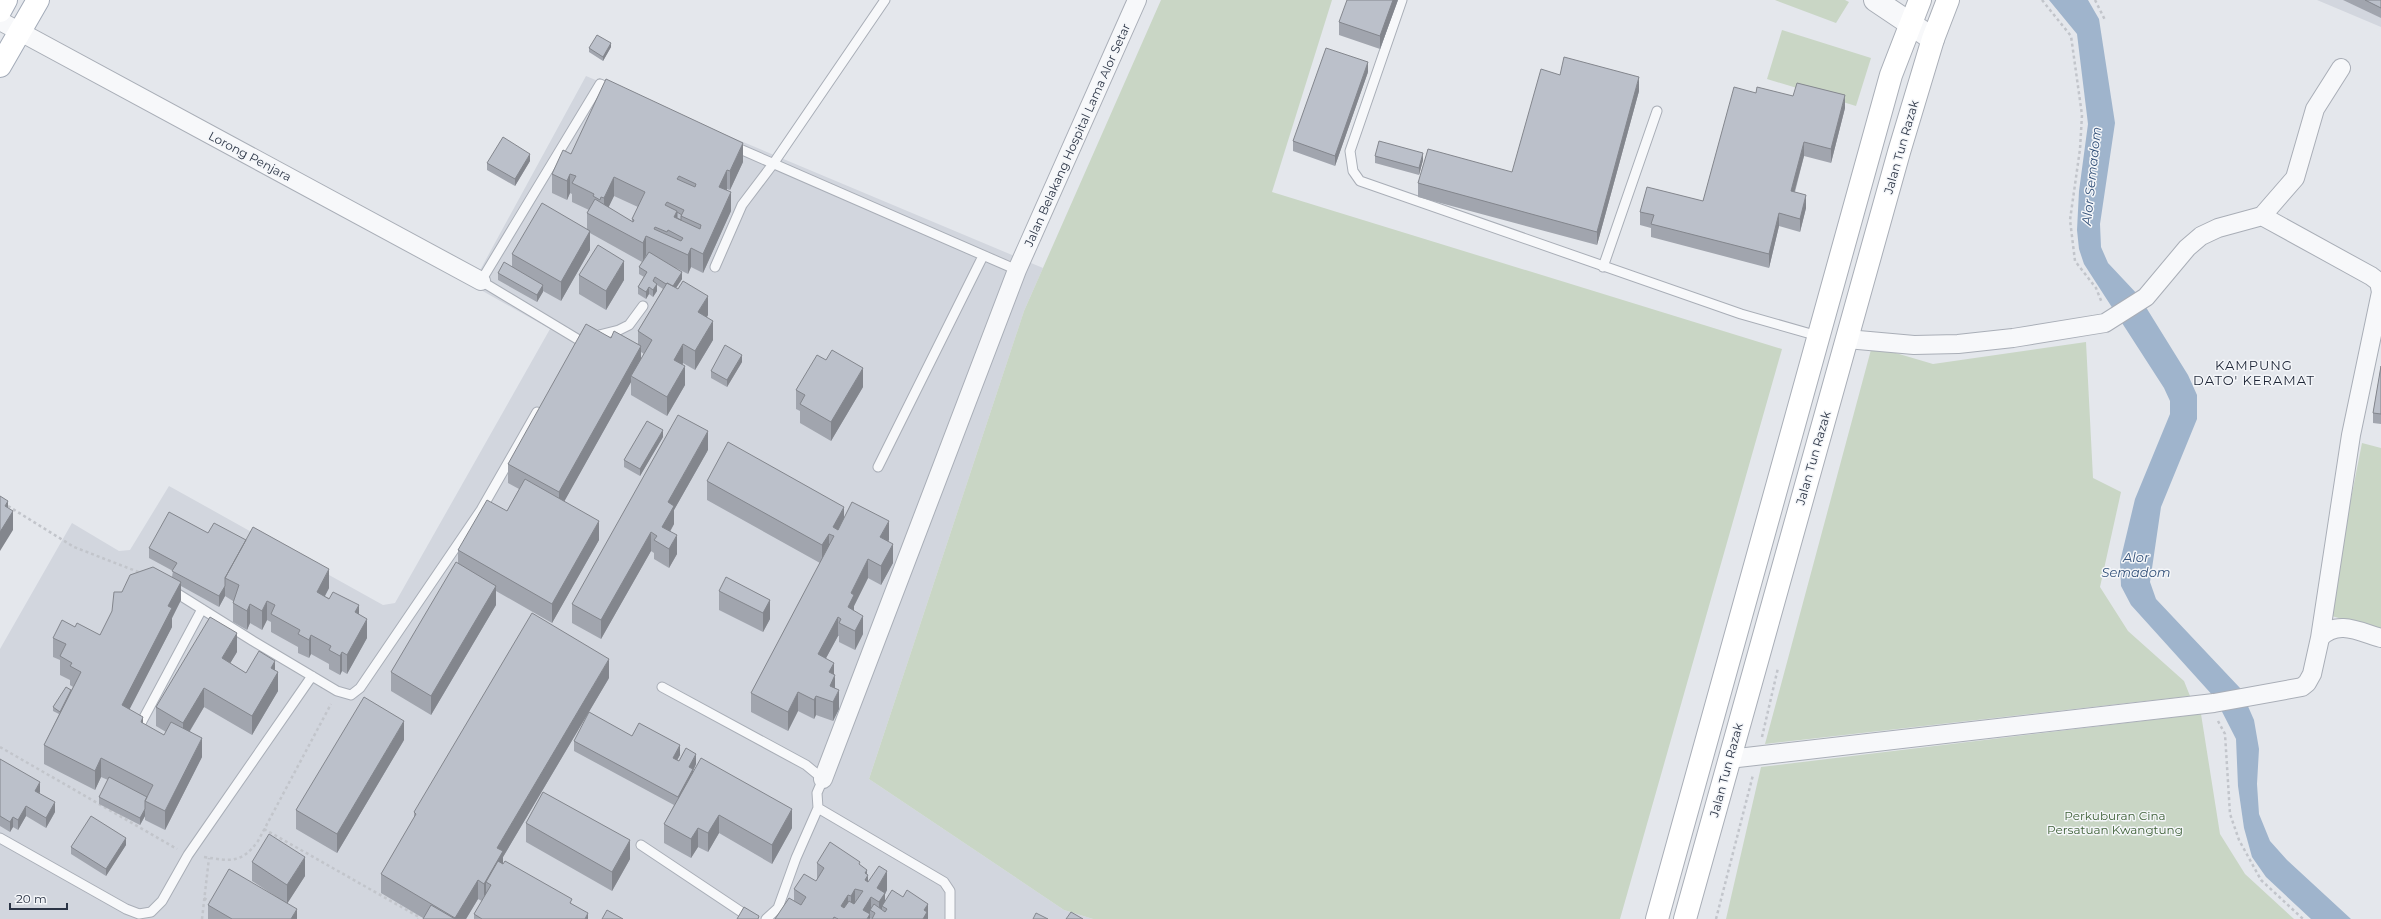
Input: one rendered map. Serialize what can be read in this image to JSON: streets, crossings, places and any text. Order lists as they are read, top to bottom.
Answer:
{
  "streets": {
    "main road": ["Jalan Tun Razak"],
    "street": ["Jalan Belakang Hospital Lama Alor Setar", "Lorong Penjara"]
  },
  "districts": ["KAMPUNG DATO' KERAMAT"],
  "water": ["Alor Semadom"],
  "parks": ["Perkuburan Cina Persatuan Kwangtung"],
  "scale_bar": "20 m"
}
